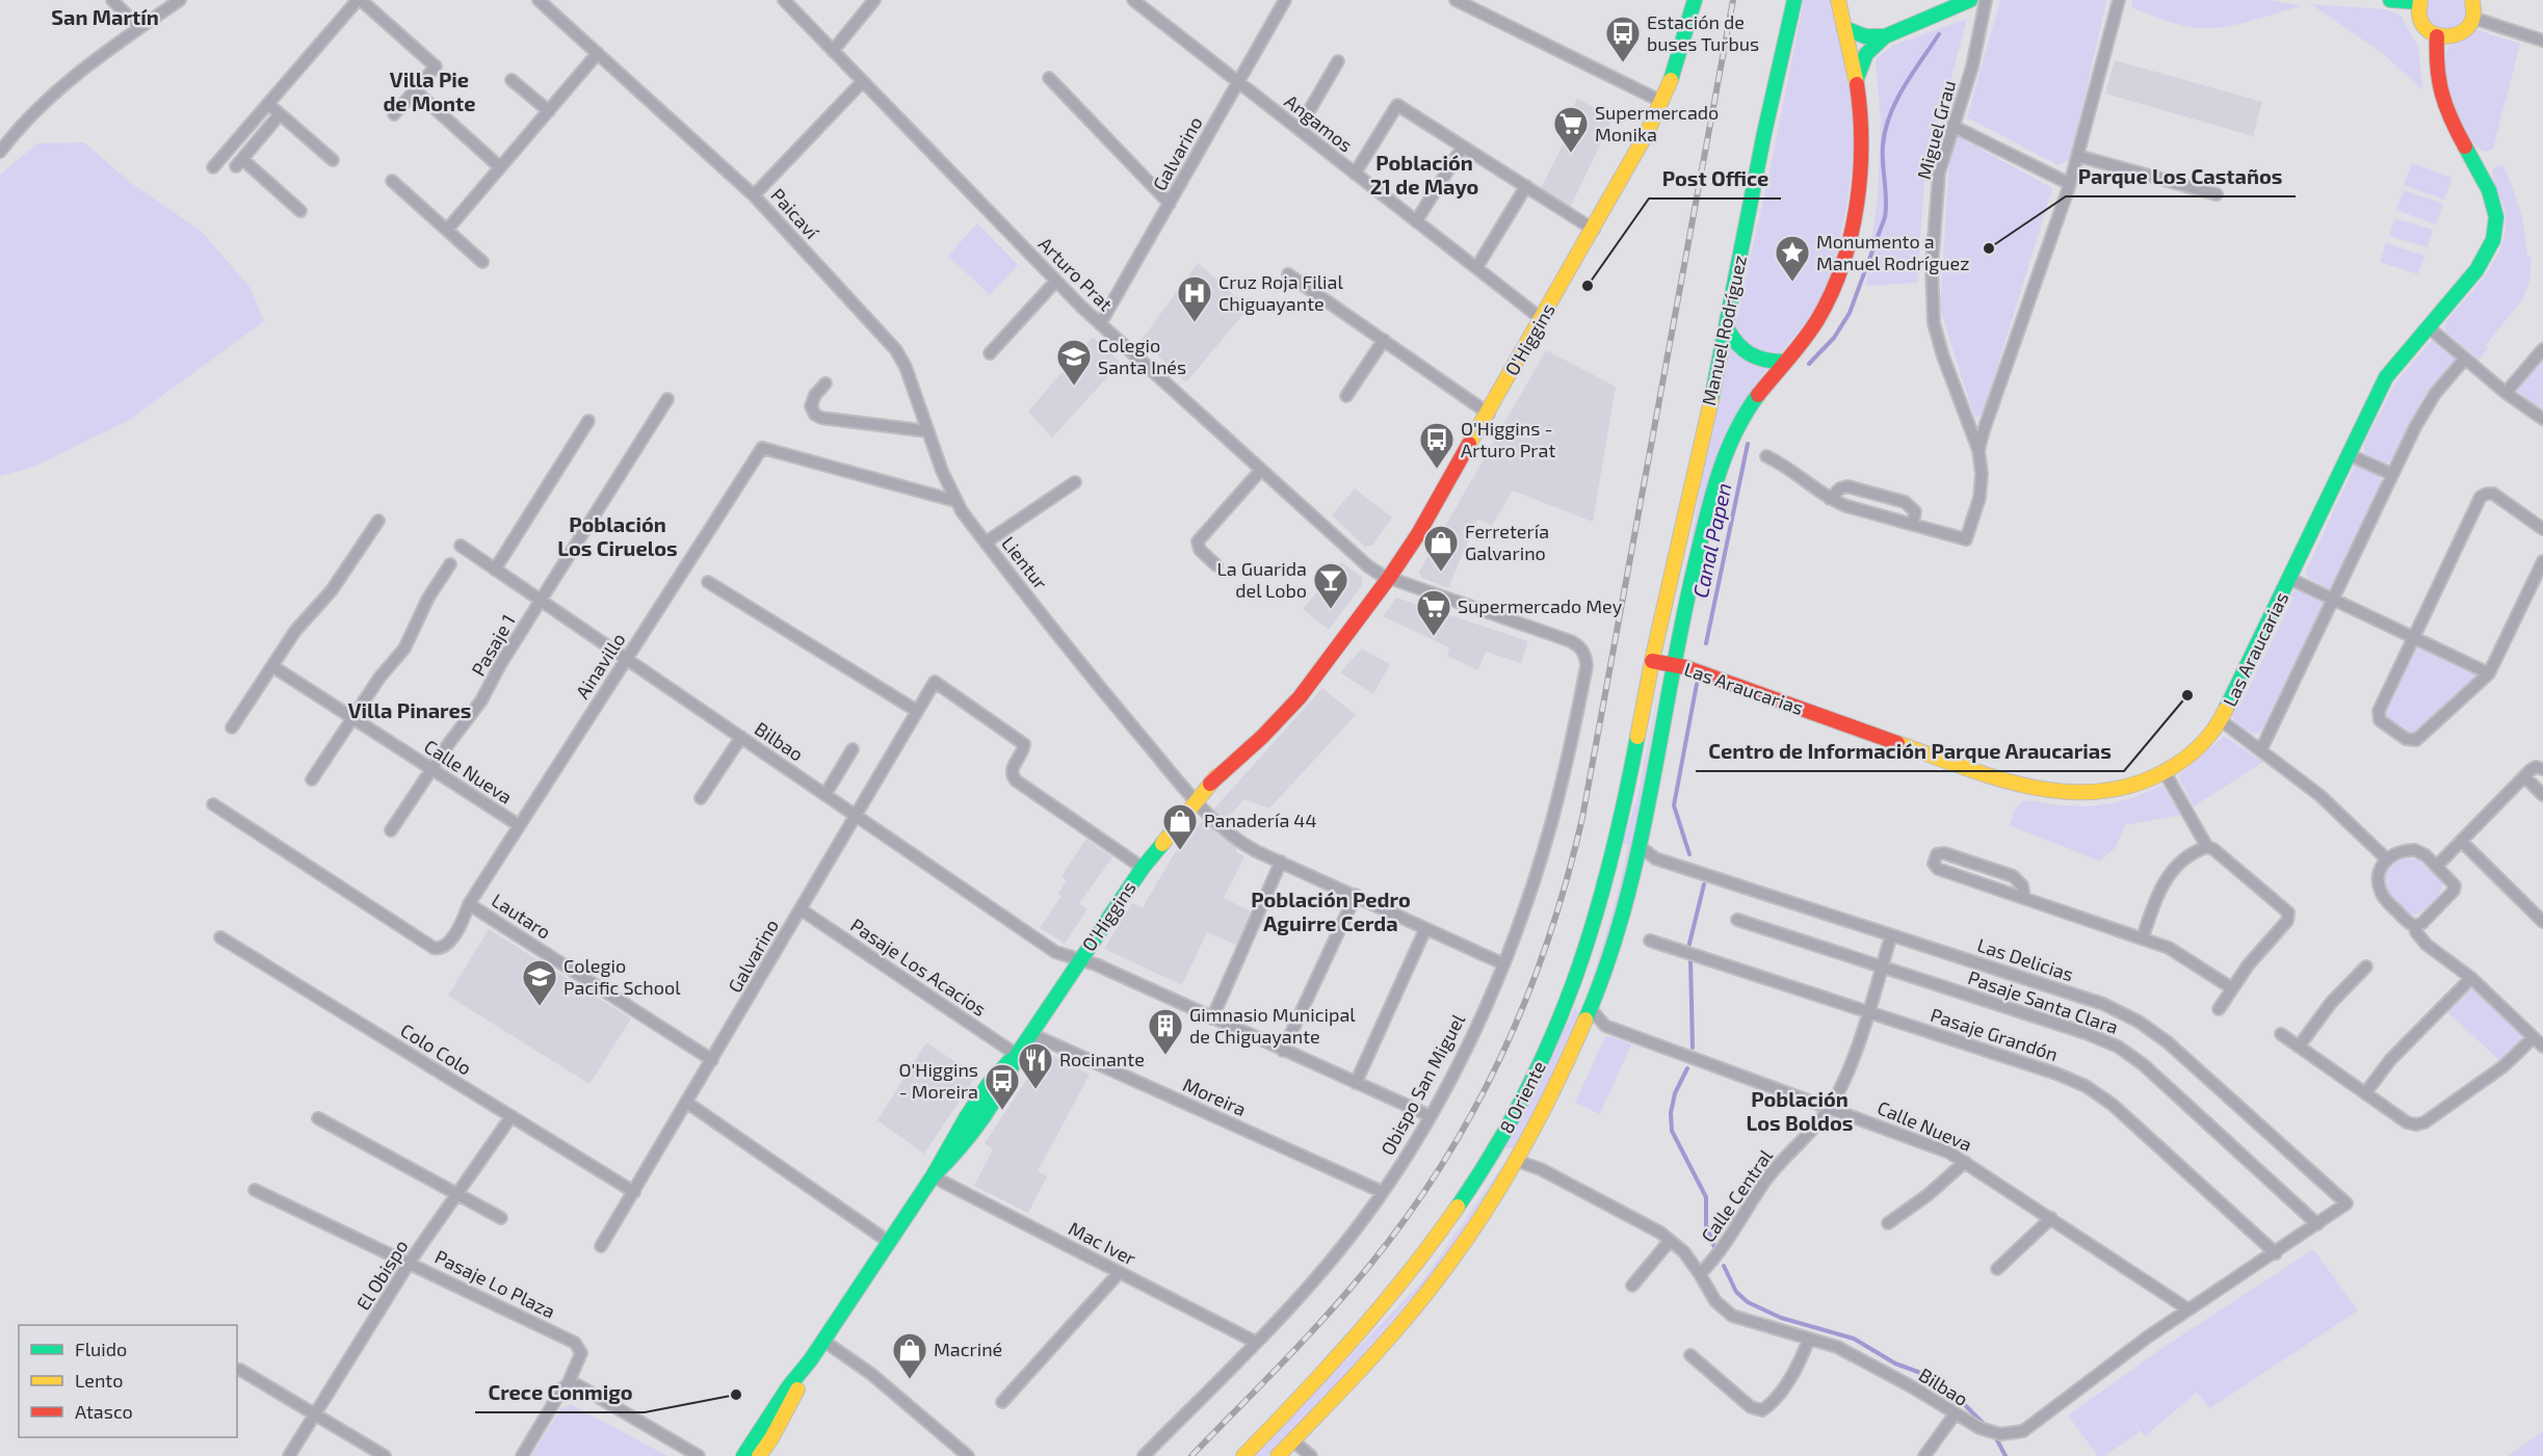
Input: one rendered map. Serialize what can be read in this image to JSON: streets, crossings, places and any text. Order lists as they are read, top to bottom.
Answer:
{
  "streets": {
    "main road": [
      "Manuel Rodríguez",
      "O'Higgins",
      "Las Araucarias",
      "8 Oriente"
    ],
    "street": [
      "Angamos",
      "Miguel Grau",
      "Galvarino",
      "Paicaví",
      "Arturo Prat",
      "Lientur",
      "Pasaje 1",
      "Ainavillo",
      "Bilbao",
      "Calle Nueva",
      "Lautaro",
      "Las Delicias",
      "Pasaje Los Acacios",
      "Pasaje Santa Clara",
      "Pasaje Grandón",
      "Colo Colo",
      "Obispo San Miguel",
      "Moreira",
      "Calle Central",
      "Mac Iver",
      "El Obispo",
      "Pasaje Lo Plaza"
    ]
  },
  "crossings": [
    ["Angamos", "Galvarino"],
    ["Angamos", "O'Higgins"],
    ["Galvarino", "Arturo Prat"],
    ["Galvarino", "O'Higgins"],
    ["Galvarino", "Bilbao"],
    ["Galvarino", "Lautaro"],
    ["Galvarino", "Pasaje Los Acacios"],
    ["Galvarino", "Colo Colo"],
    ["Paicaví", "Lientur"],
    ["Paicaví", "Ainavillo"],
    ["Arturo Prat", "O'Higgins"],
    ["Arturo Prat", "Obispo San Miguel"],
    ["Manuel Rodríguez", "Las Araucarias"],
    ["Manuel Rodríguez", "8 Oriente"],
    ["O'Higgins", "Lientur"],
    ["O'Higgins", "Bilbao"],
    ["O'Higgins", "Pasaje Los Acacios"],
    ["O'Higgins", "Moreira"],
    ["O'Higgins", "Mac Iver"],
    ["Lientur", "Ainavillo"],
    ["Lientur", "Obispo San Miguel"],
    ["Pasaje 1", "Bilbao"],
    ["Pasaje 1", "Calle Nueva"],
    ["Las Araucarias", "8 Oriente"],
    ["Ainavillo", "Bilbao"],
    ["Ainavillo", "Calle Nueva"],
    ["Ainavillo", "Lautaro"],
    ["Bilbao", "Calle Nueva"],
    ["Bilbao", "Las Delicias"],
    ["Bilbao", "Pasaje Santa Clara"],
    ["Bilbao", "Pasaje Grandón"],
    ["Bilbao", "Obispo San Miguel"],
    ["Bilbao", "8 Oriente"],
    ["Bilbao", "Calle Central"],
    ["Calle Nueva", "8 Oriente"],
    ["Calle Nueva", "Calle Central"],
    ["Las Delicias", "8 Oriente"],
    ["Las Delicias", "Calle Central"],
    ["Pasaje Santa Clara", "Calle Central"],
    ["Pasaje Grandón", "Calle Central"],
    ["Colo Colo", "El Obispo"],
    ["Obispo San Miguel", "Moreira"],
    ["Obispo San Miguel", "Mac Iver"],
    ["El Obispo", "Pasaje Lo Plaza"]
  ],
  "districts": [
    "San Martín",
    "Villa Pie de Monte",
    "Población 21 de Mayo",
    "Población Los Ciruelos",
    "Villa Pinares",
    "Población Pedro Aguirre Cerda",
    "Población Los Boldos"
  ],
  "water": ["Canal Papen"],
  "places": {
    "bus stop": ["Estación de buses Turbus", "O'Higgins - Arturo Prat", "O'Higgins - Moreira"],
    "supermarket": ["Supermercado Monika", "Supermercado Mey"],
    "other": [
      "Parque Los Castaños",
      "Post Office",
      "Centro de Información Parque Araucarias",
      "Crece Conmigo"
    ],
    "place": ["Monumento a Manuel Rodríguez"],
    "hospital": ["Cruz Roja Filial Chiguayante"],
    "school or university": ["Colegio Santa Inés", "Colegio Pacific School"],
    "shop": ["Ferretería Galvarino", "Panadería 44", "Macriné"],
    "bar": ["La Guarida del Lobo"],
    "building": ["Gimnasio Municipal de Chiguayante"],
    "restaurant": ["Rocinante"]
  },
  "legend": ["Fluido", "Lento", "Atasco"]
}
